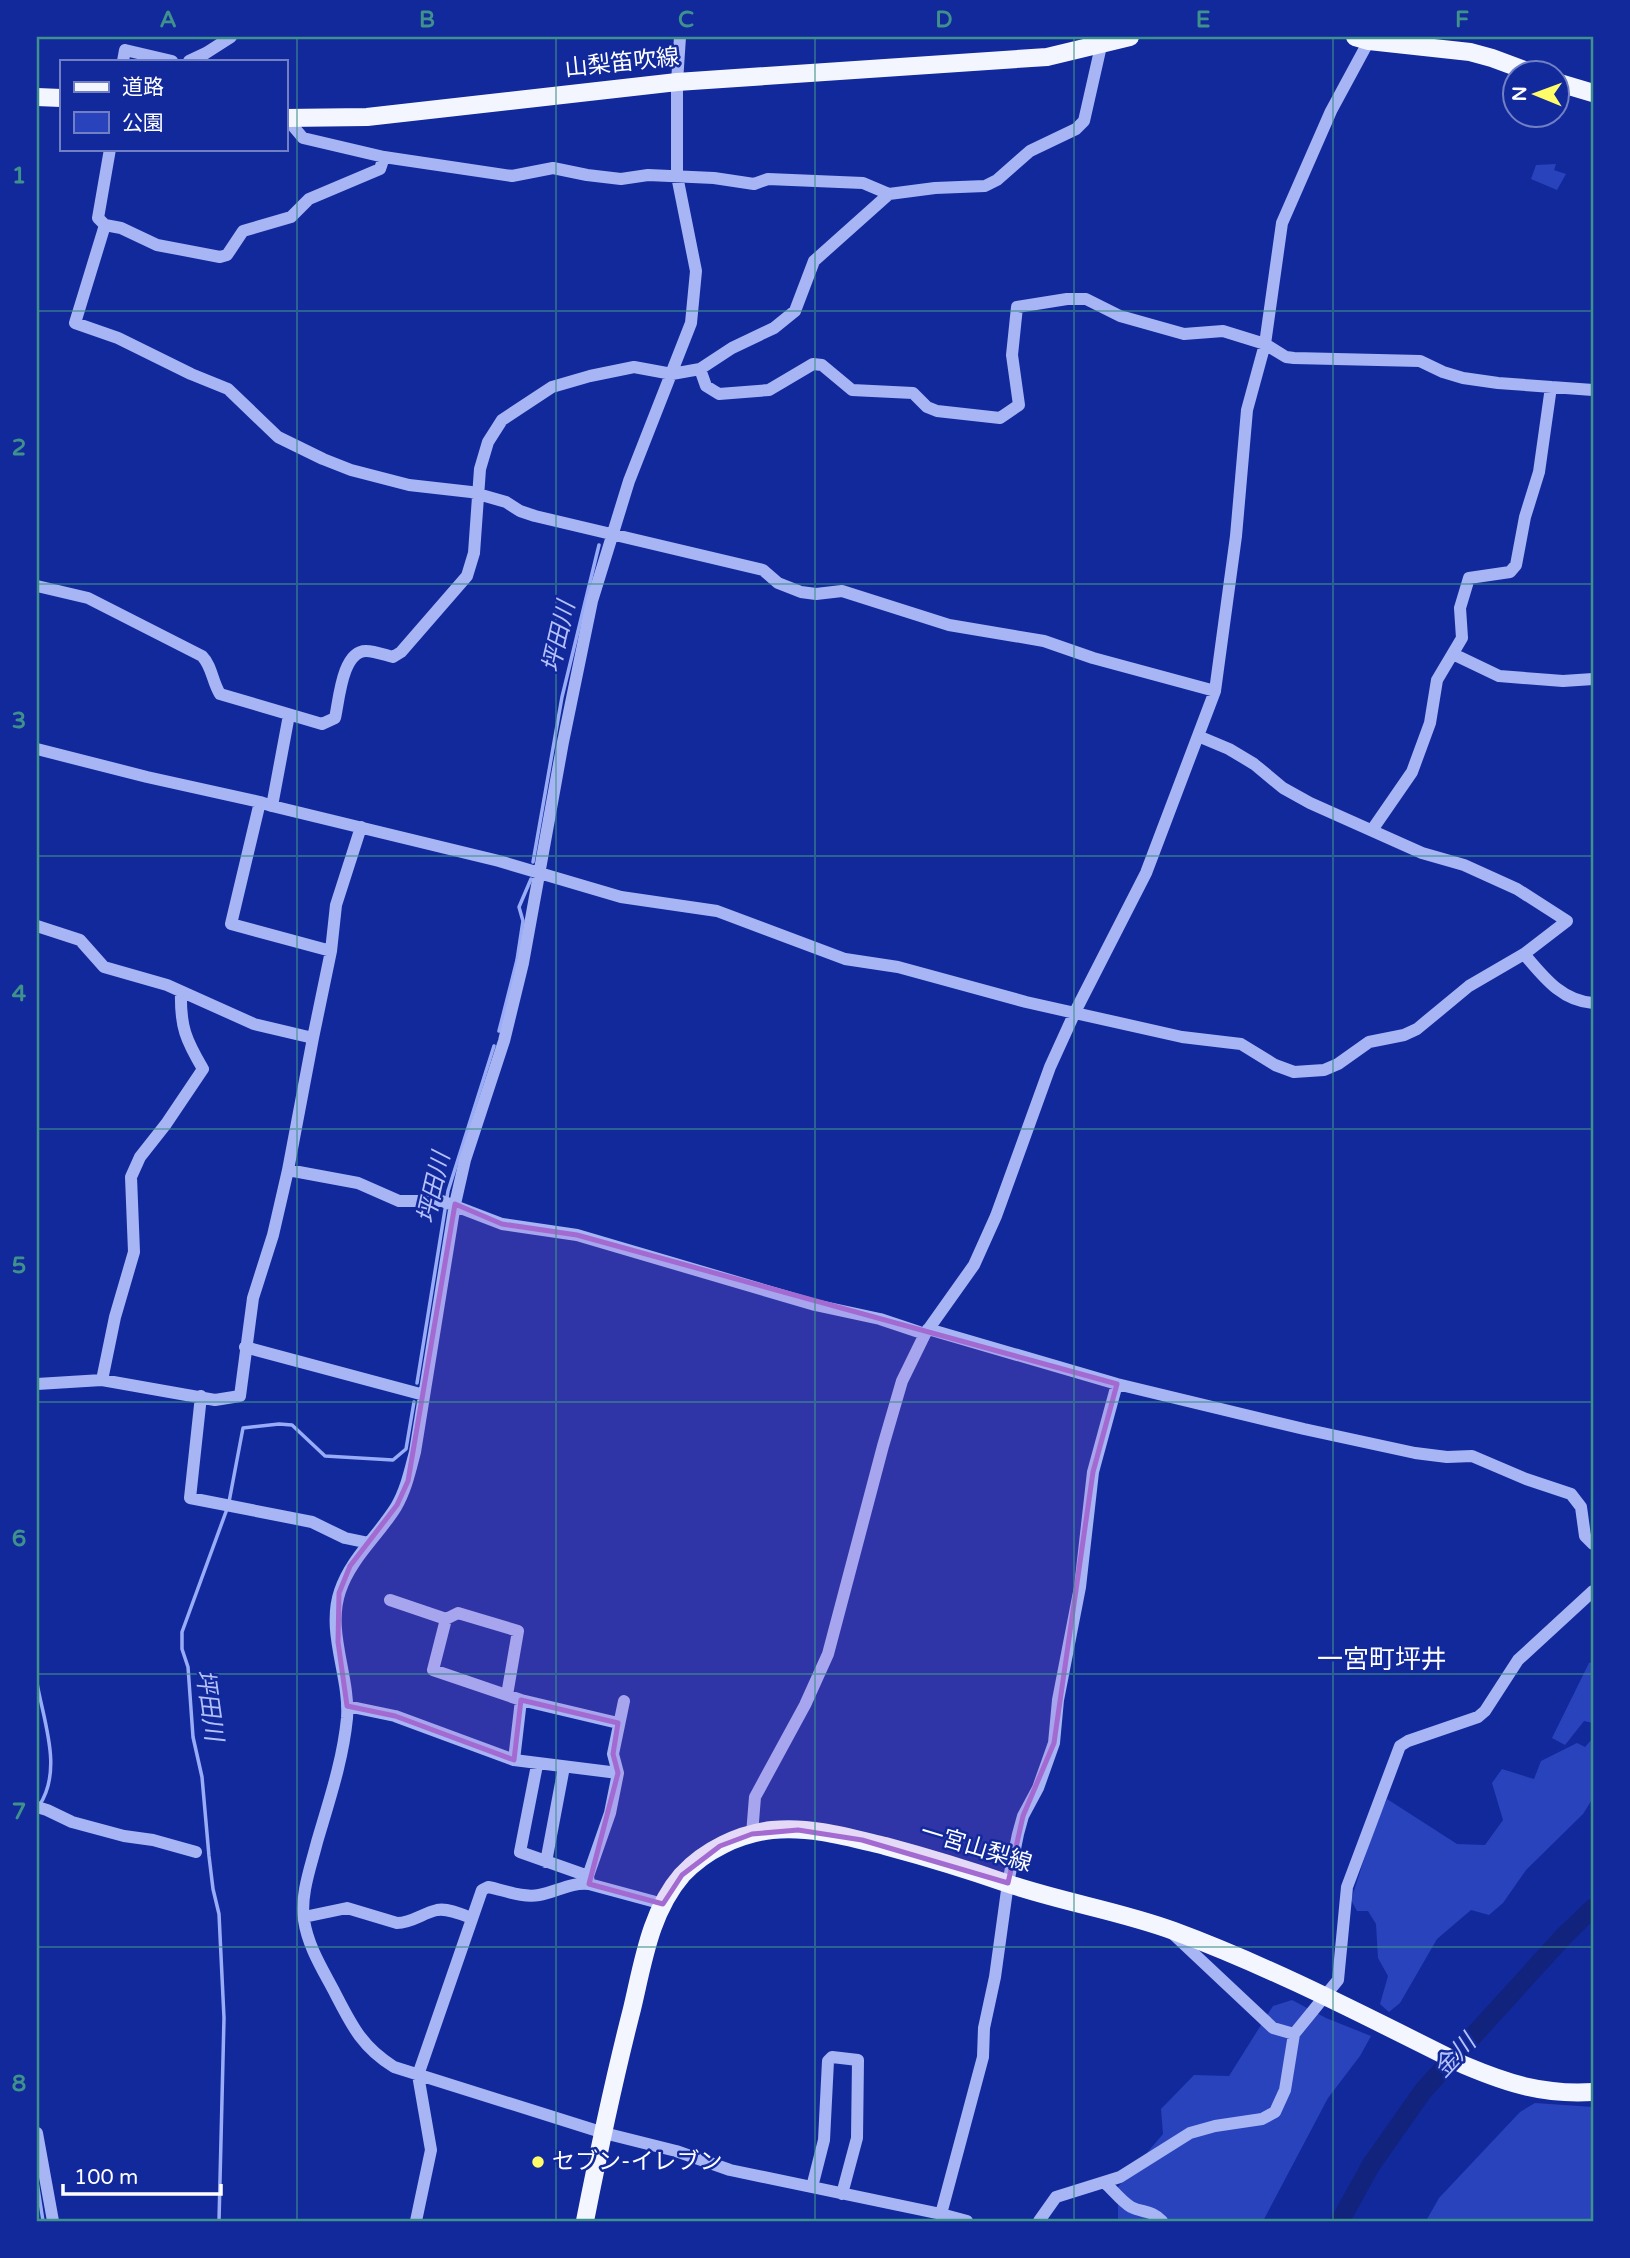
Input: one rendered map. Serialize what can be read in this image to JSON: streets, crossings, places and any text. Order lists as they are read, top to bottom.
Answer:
{
  "streets": {
    "main road": ["山梨笛吹線", "一宮山梨線"]
  },
  "districts": ["一宮町坪井"],
  "water": ["坪田川", "金川"],
  "places": ["セブン-イレブン"],
  "legend": ["道路", "公園"],
  "scale_bar": "100 m",
  "north": "left",
  "grid": {
    "columns": [
      "A",
      "B",
      "C",
      "D",
      "E",
      "F"
    ],
    "rows": [
      "1",
      "2",
      "3",
      "4",
      "5",
      "6",
      "7",
      "8"
    ]
  }
}
